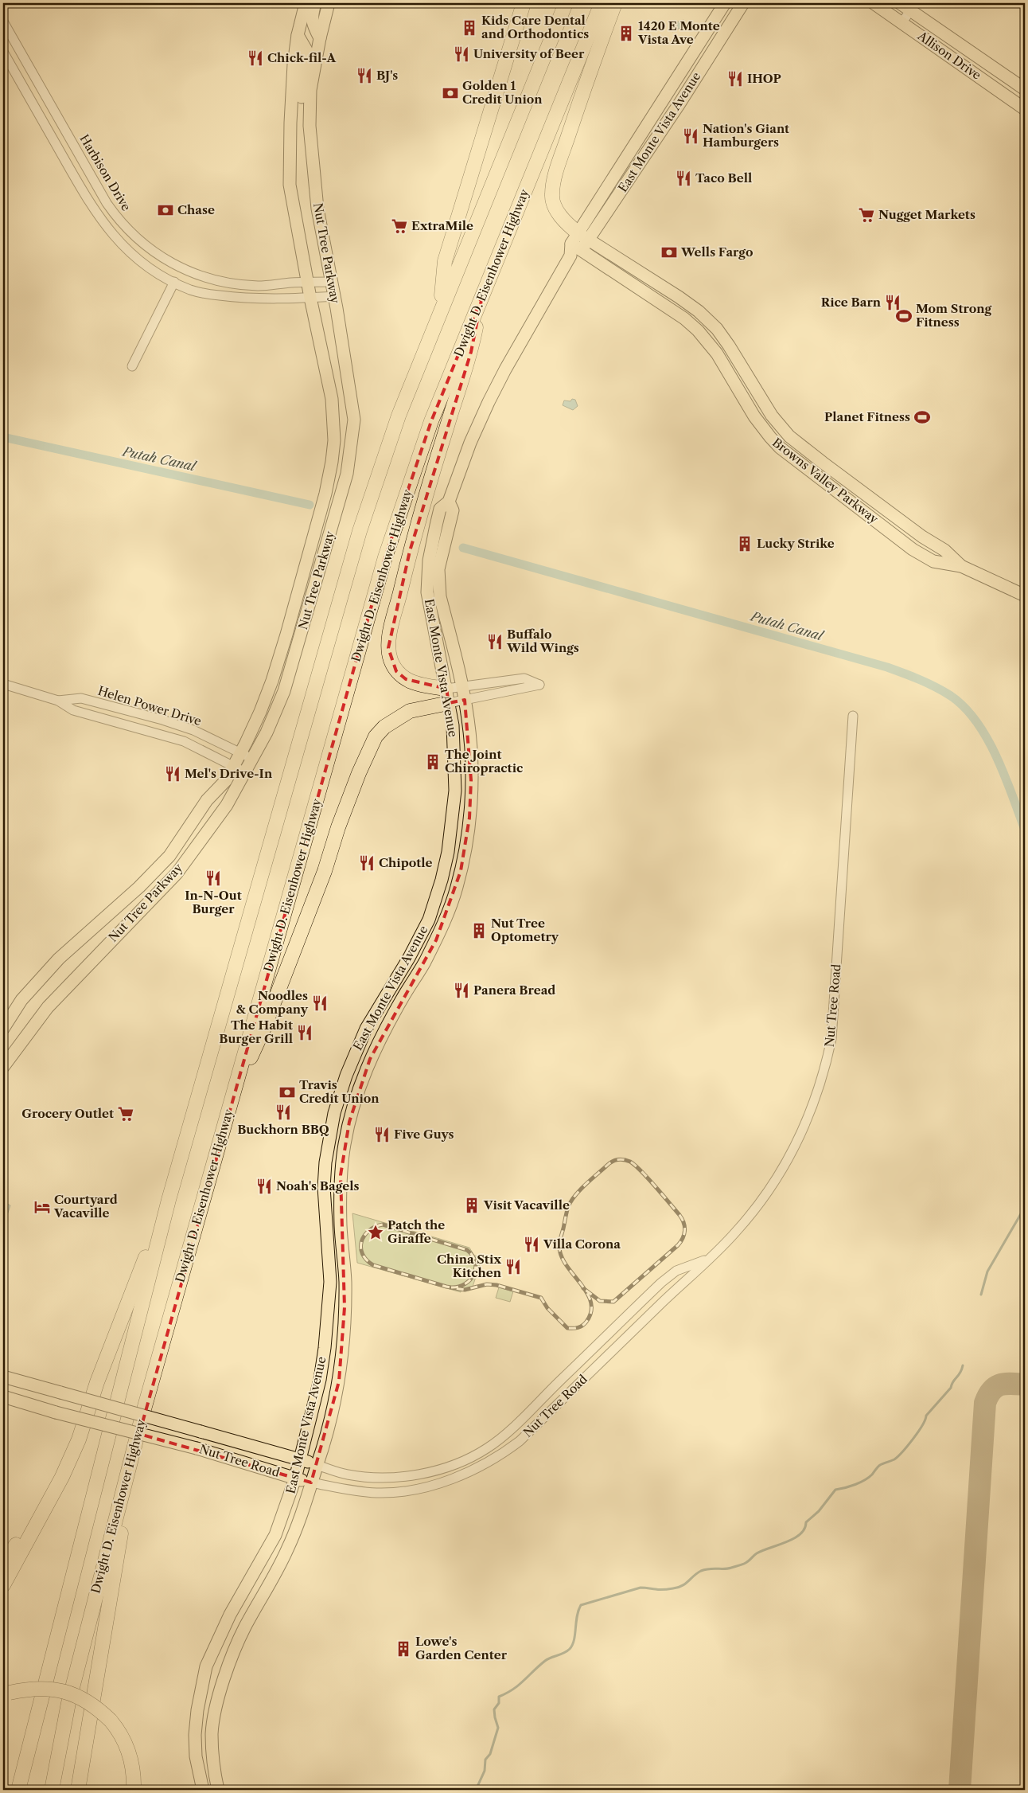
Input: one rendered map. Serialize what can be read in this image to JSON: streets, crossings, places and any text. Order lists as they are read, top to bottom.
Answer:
{
  "streets": {
    "highway": ["Dwight D. Eisenhower Highway"],
    "main road": [
      "Allison Drive",
      "East Monte Vista Avenue",
      "Nut Tree Parkway",
      "Browns Valley Parkway",
      "Nut Tree Road"
    ],
    "street": ["Harbison Drive", "Helen Power Drive"]
  },
  "crossings": [
    ["East Monte Vista Avenue", "Browns Valley Parkway"],
    ["East Monte Vista Avenue", "Nut Tree Road"],
    ["Harbison Drive", "Nut Tree Parkway"],
    ["Nut Tree Parkway", "Helen Power Drive"]
  ],
  "water": ["Putah Canal"],
  "places": {
    "building": [
      "Kids Care Dental and Orthodontics",
      "1420 E Monte Vista Ave",
      "Lucky Strike",
      "The Joint Chiropractic",
      "Nut Tree Optometry",
      "Visit Vacaville",
      "Lowe's Garden Center"
    ],
    "restaurant": [
      "University of Beer",
      "Chick-fil-A",
      "BJ's",
      "IHOP",
      "Nation's Giant Hamburgers",
      "Taco Bell",
      "Rice Barn",
      "Buffalo Wild Wings",
      "Mel's Drive-In",
      "Chipotle",
      "In-N-Out Burger",
      "Panera Bread",
      "Noodles & Company",
      "The Habit Burger Grill",
      "Buckhorn BBQ",
      "Five Guys",
      "Noah's Bagels",
      "Villa Corona",
      "China Stix Kitchen"
    ],
    "bank": [
      "Golden 1 Credit Union",
      "Chase",
      "Wells Fargo",
      "Travis Credit Union"
    ],
    "supermarket": ["Nugget Markets", "ExtraMile", "Grocery Outlet"],
    "sports": ["Mom Strong Fitness", "Planet Fitness"],
    "hotel": ["Courtyard Vacaville"],
    "place": ["Patch the Giraffe"]
  }
}
